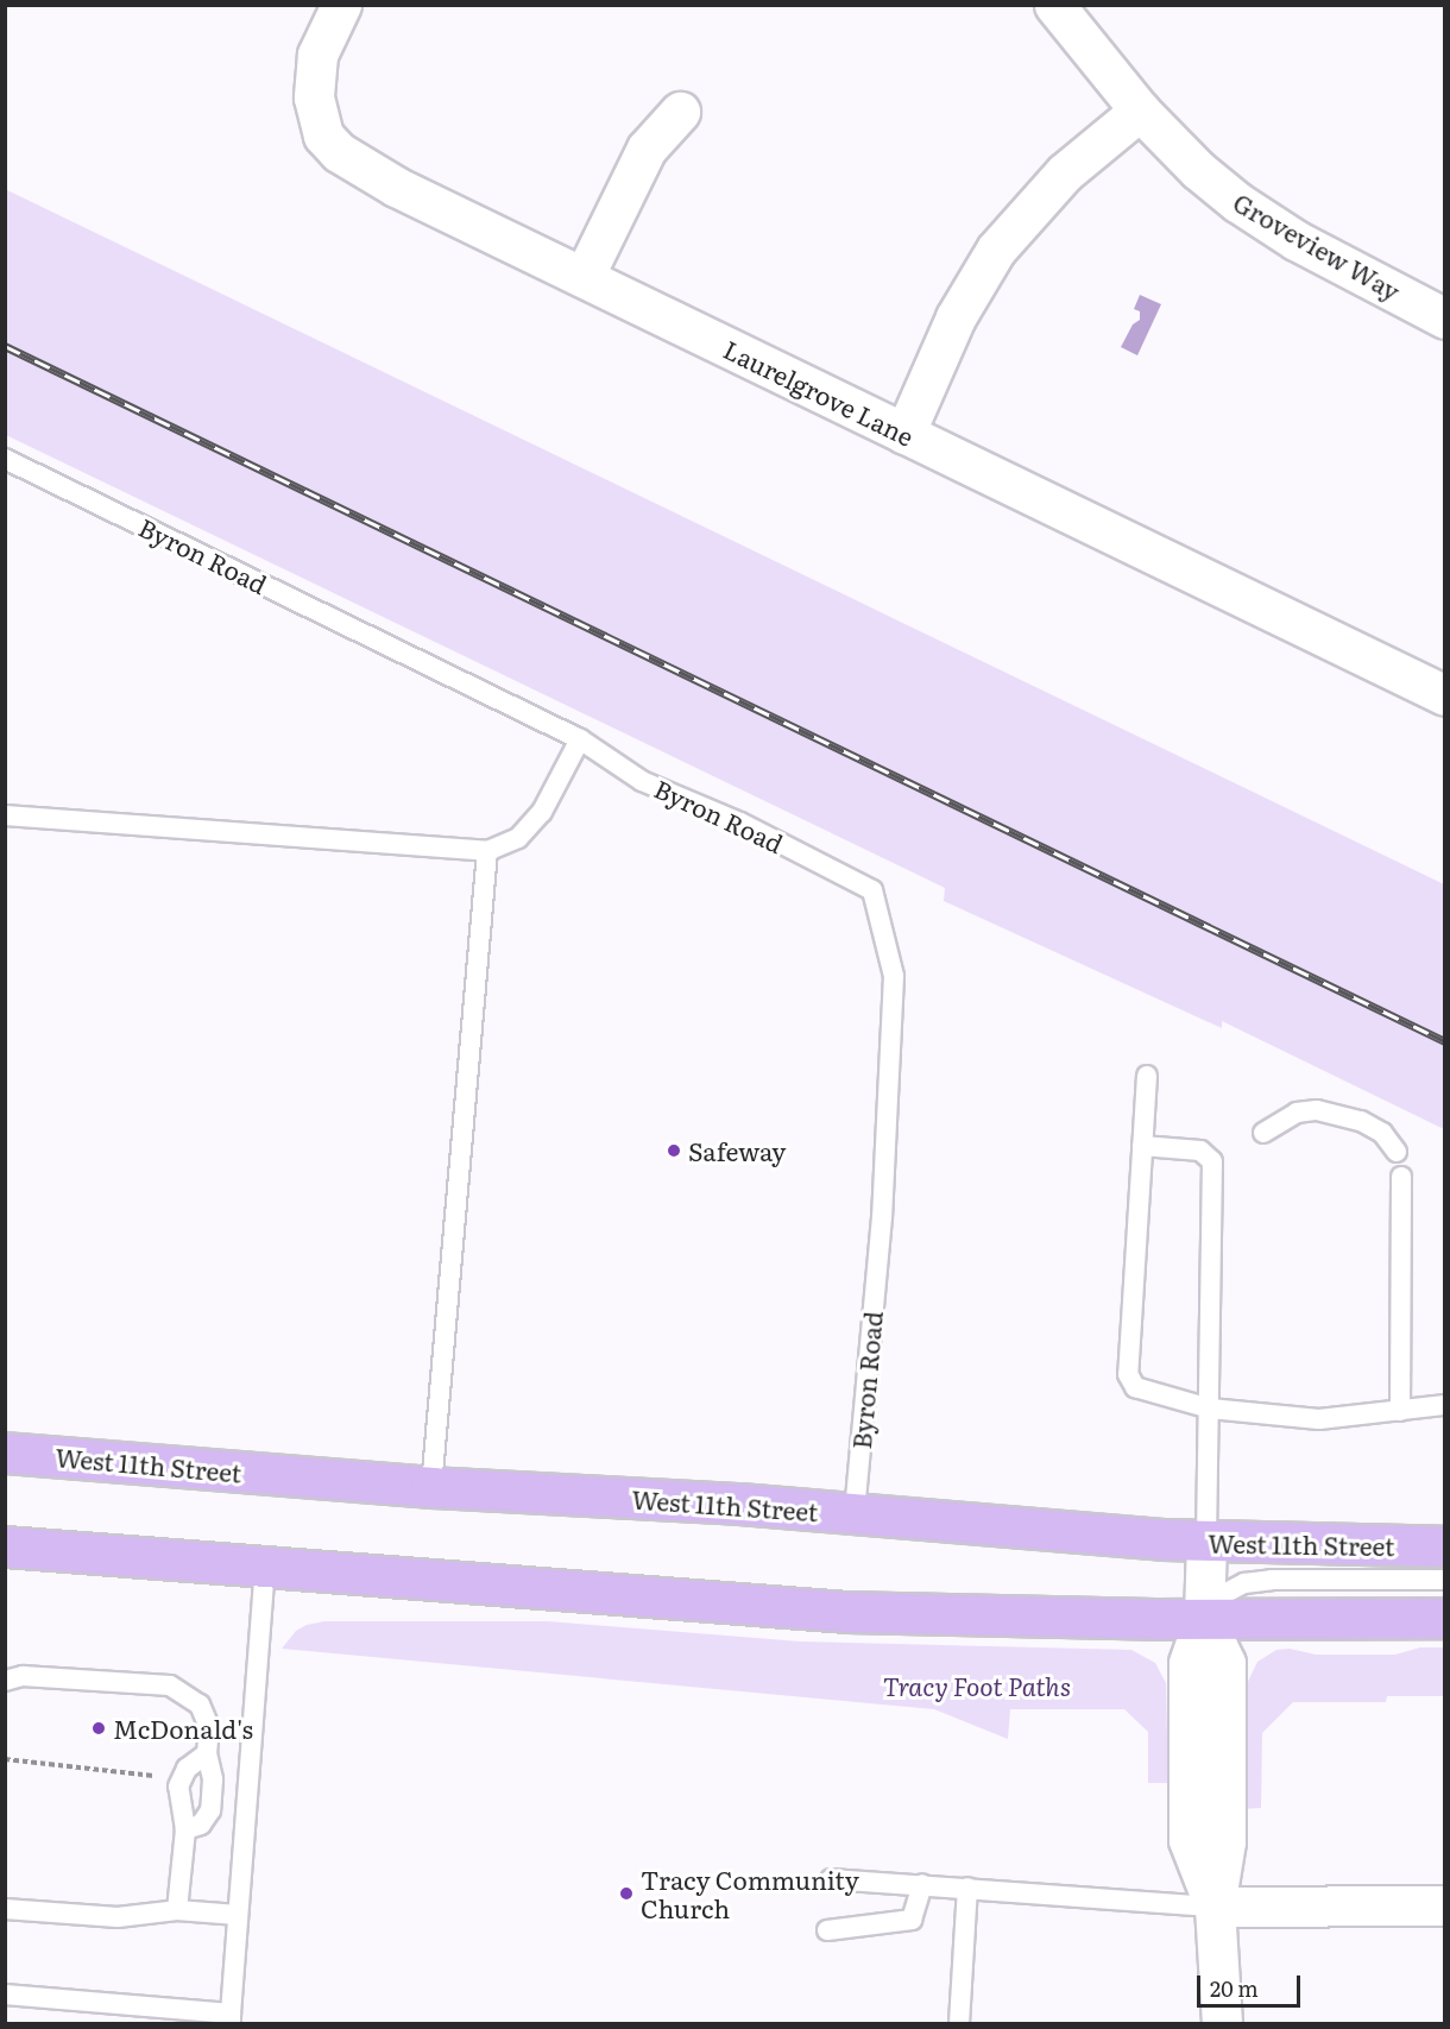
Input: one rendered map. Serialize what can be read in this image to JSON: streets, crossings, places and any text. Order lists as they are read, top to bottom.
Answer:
{
  "streets": {
    "main road": ["West 11th Street"],
    "street": ["Groveview Way", "Laurelgrove Lane"],
    "lane": ["Byron Road"]
  },
  "crossings": [
    ["Byron Road", "West 11th Street"]
  ],
  "parks": ["Tracy Foot Paths"],
  "places": ["Safeway", "McDonald's", "Tracy Community Church"],
  "scale_bar": "20 m"
}
